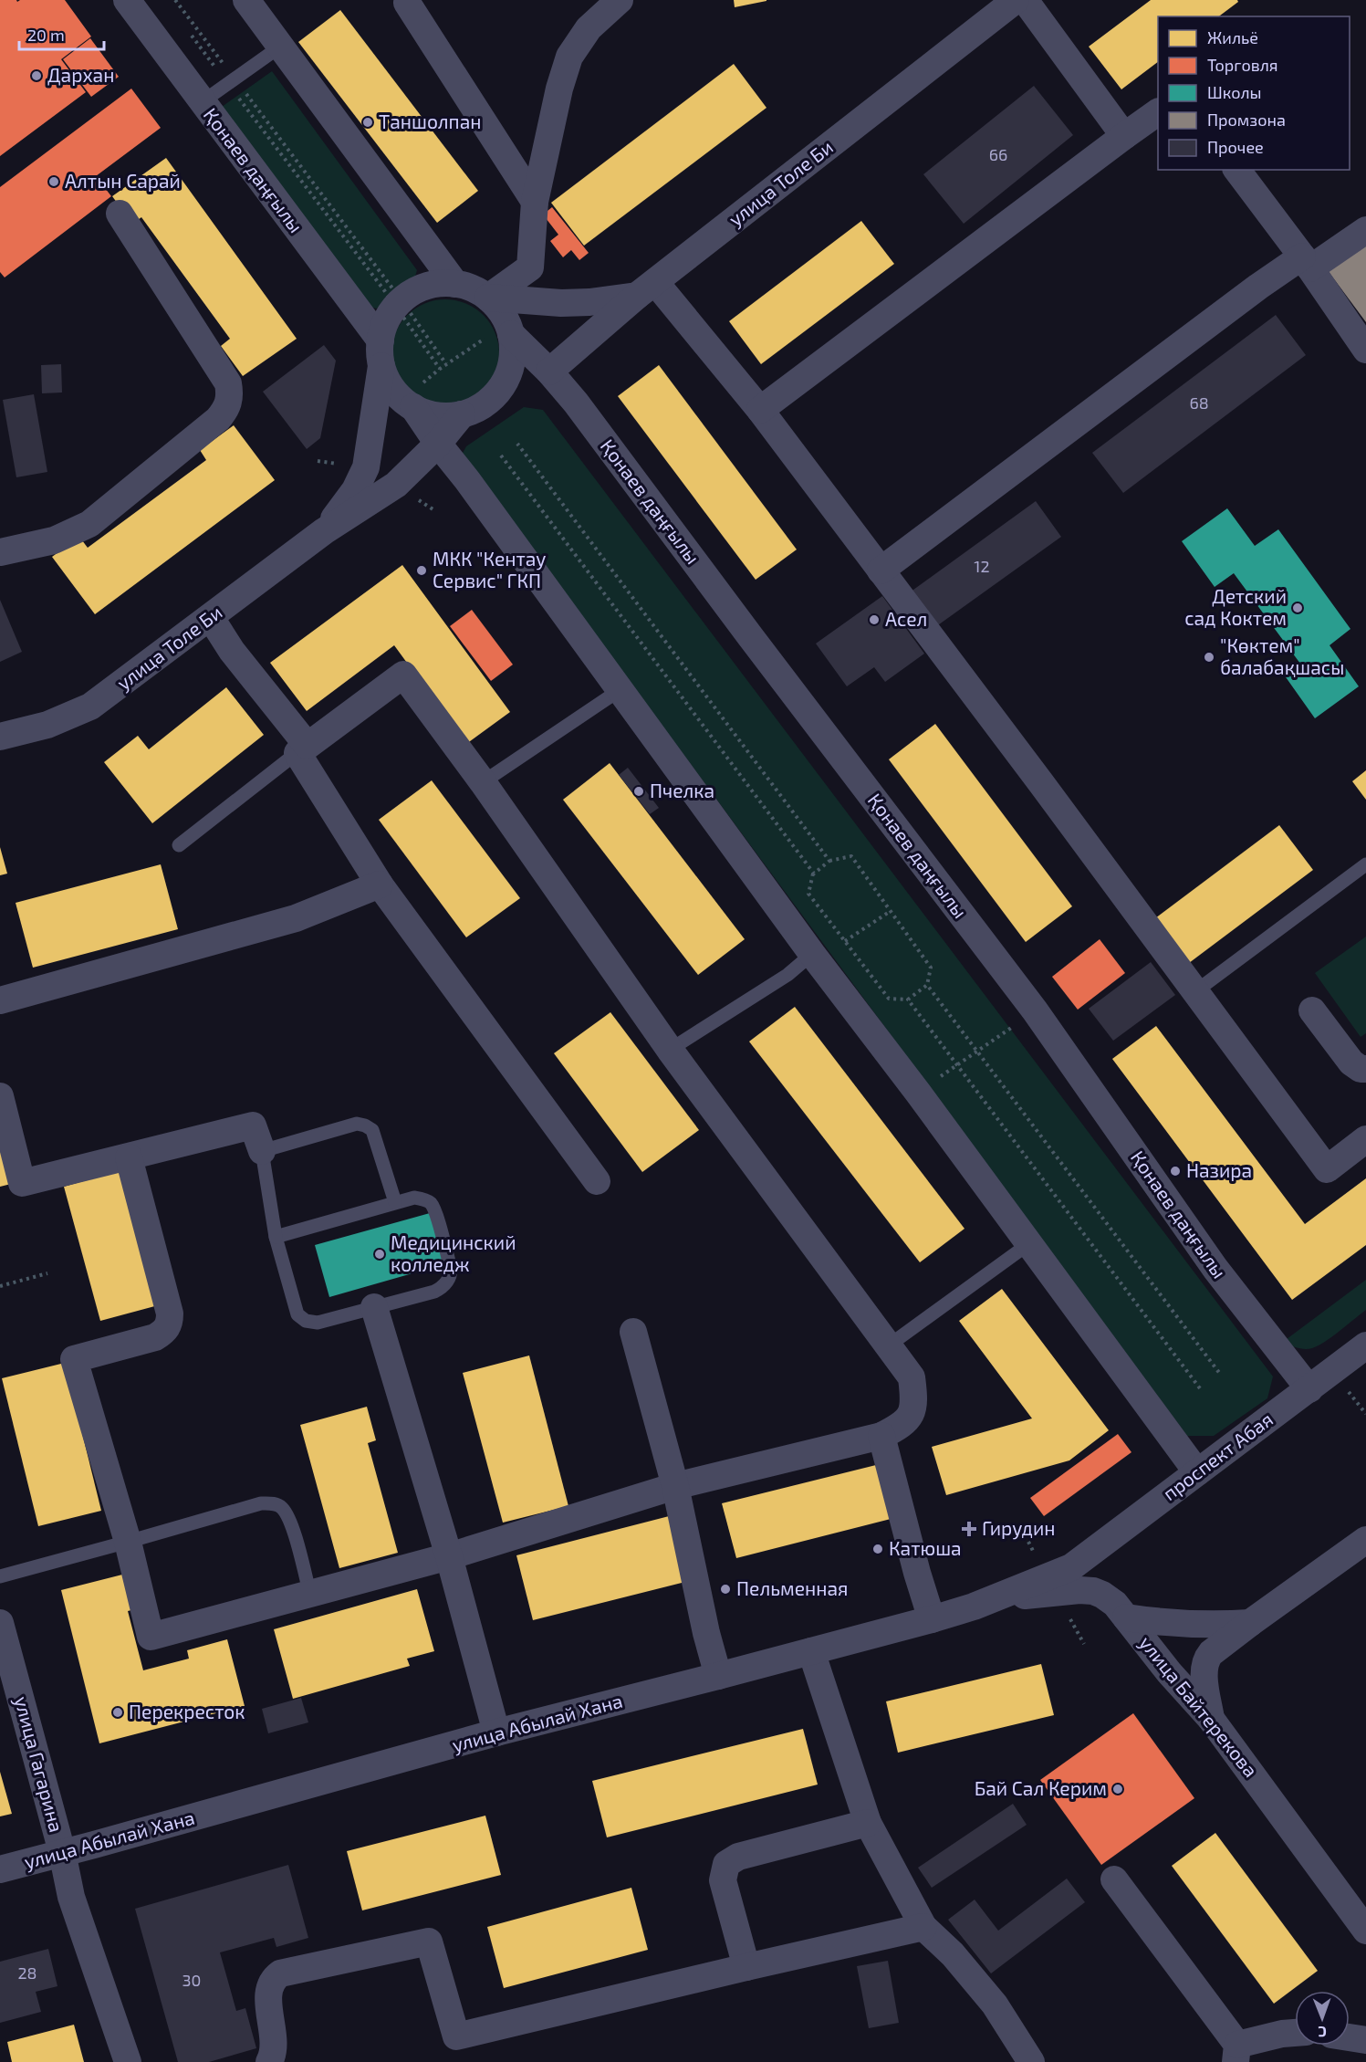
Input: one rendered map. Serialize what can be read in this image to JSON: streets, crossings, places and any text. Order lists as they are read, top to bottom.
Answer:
{
  "streets": {
    "street": [
      "Қонаев даңғылы",
      "улица Толе Би",
      "проспект Абая",
      "улица Байтерекова",
      "улица Абылай Хана",
      "улица Гагарина"
    ]
  },
  "crossings": [
    ["Қонаев даңғылы", "улица Толе Би"],
    ["Қонаев даңғылы", "проспект Абая"],
    ["проспект Абая", "улица Абылай Хана"],
    ["улица Байтерекова", "улица Абылай Хана"],
    ["улица Абылай Хана", "улица Гагарина"]
  ],
  "places": {
    "other": [
      "Дархан",
      "Таншолпан",
      "Алтын Сарай",
      "МКК \"Кентау Сервис\" ГКП",
      "Детский сад Коктем",
      "Асел",
      "\"Көктем\" балабақшасы",
      "Пчелка",
      "Назира",
      "Медицинский колледж",
      "Катюша",
      "Пельменная",
      "Перекресток",
      "Бай Сал Керим"
    ],
    "health": ["Гирудин"]
  },
  "house_numbers": [
    "66",
    "68",
    "12",
    "28",
    "30"
  ],
  "legend": [
    "Жильё",
    "Торговля",
    "Школы",
    "Промзона",
    "Прочее"
  ],
  "scale_bar": "20 m",
  "north": "bottom"
}
